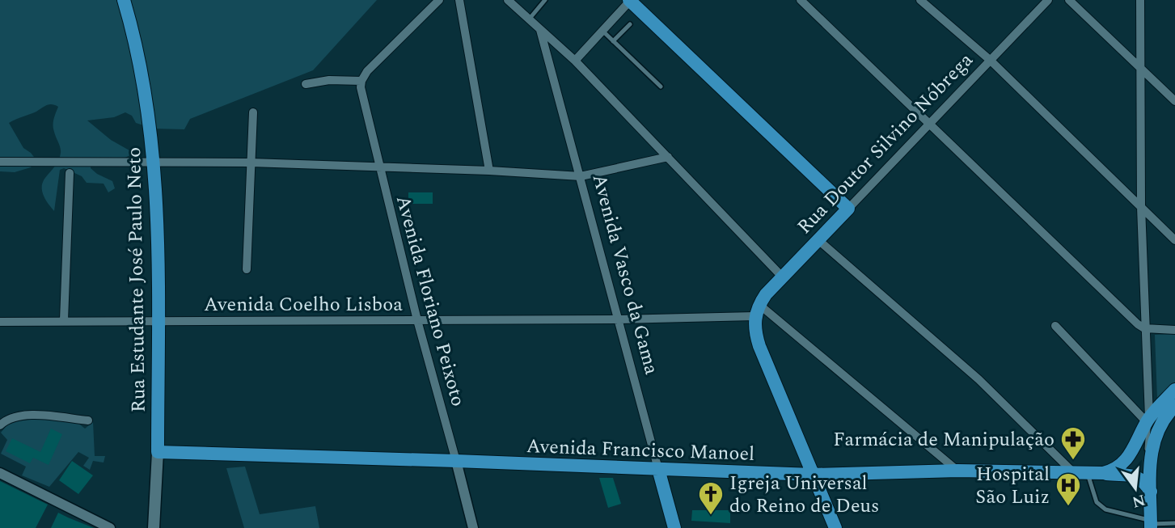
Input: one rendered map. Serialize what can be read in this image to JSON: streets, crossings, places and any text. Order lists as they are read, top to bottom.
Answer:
{
  "streets": {
    "main road": [
      "Rua Doutor Silvino Nóbrega",
      "Avenida Vasco da Gama",
      "Rua Estudante José Paulo Neto",
      "Avenida Francisco Manoel"
    ],
    "street": ["Avenida Floriano Peixoto", "Avenida Coelho Lisboa"]
  },
  "crossings": [
    ["Rua Doutor Silvino Nóbrega", "Avenida Coelho Lisboa"],
    ["Avenida Vasco da Gama", "Avenida Coelho Lisboa"],
    ["Avenida Vasco da Gama", "Avenida Francisco Manoel"],
    ["Rua Estudante José Paulo Neto", "Avenida Coelho Lisboa"],
    ["Rua Estudante José Paulo Neto", "Avenida Francisco Manoel"],
    ["Avenida Floriano Peixoto", "Avenida Coelho Lisboa"],
    ["Avenida Floriano Peixoto", "Avenida Francisco Manoel"]
  ],
  "places": {
    "pharmacy": ["Farmácia de Manipulação"],
    "hospital": ["Hospital São Luiz"],
    "church": ["Igreja Universal do Reino de Deus"]
  },
  "north": "bottom"
}
